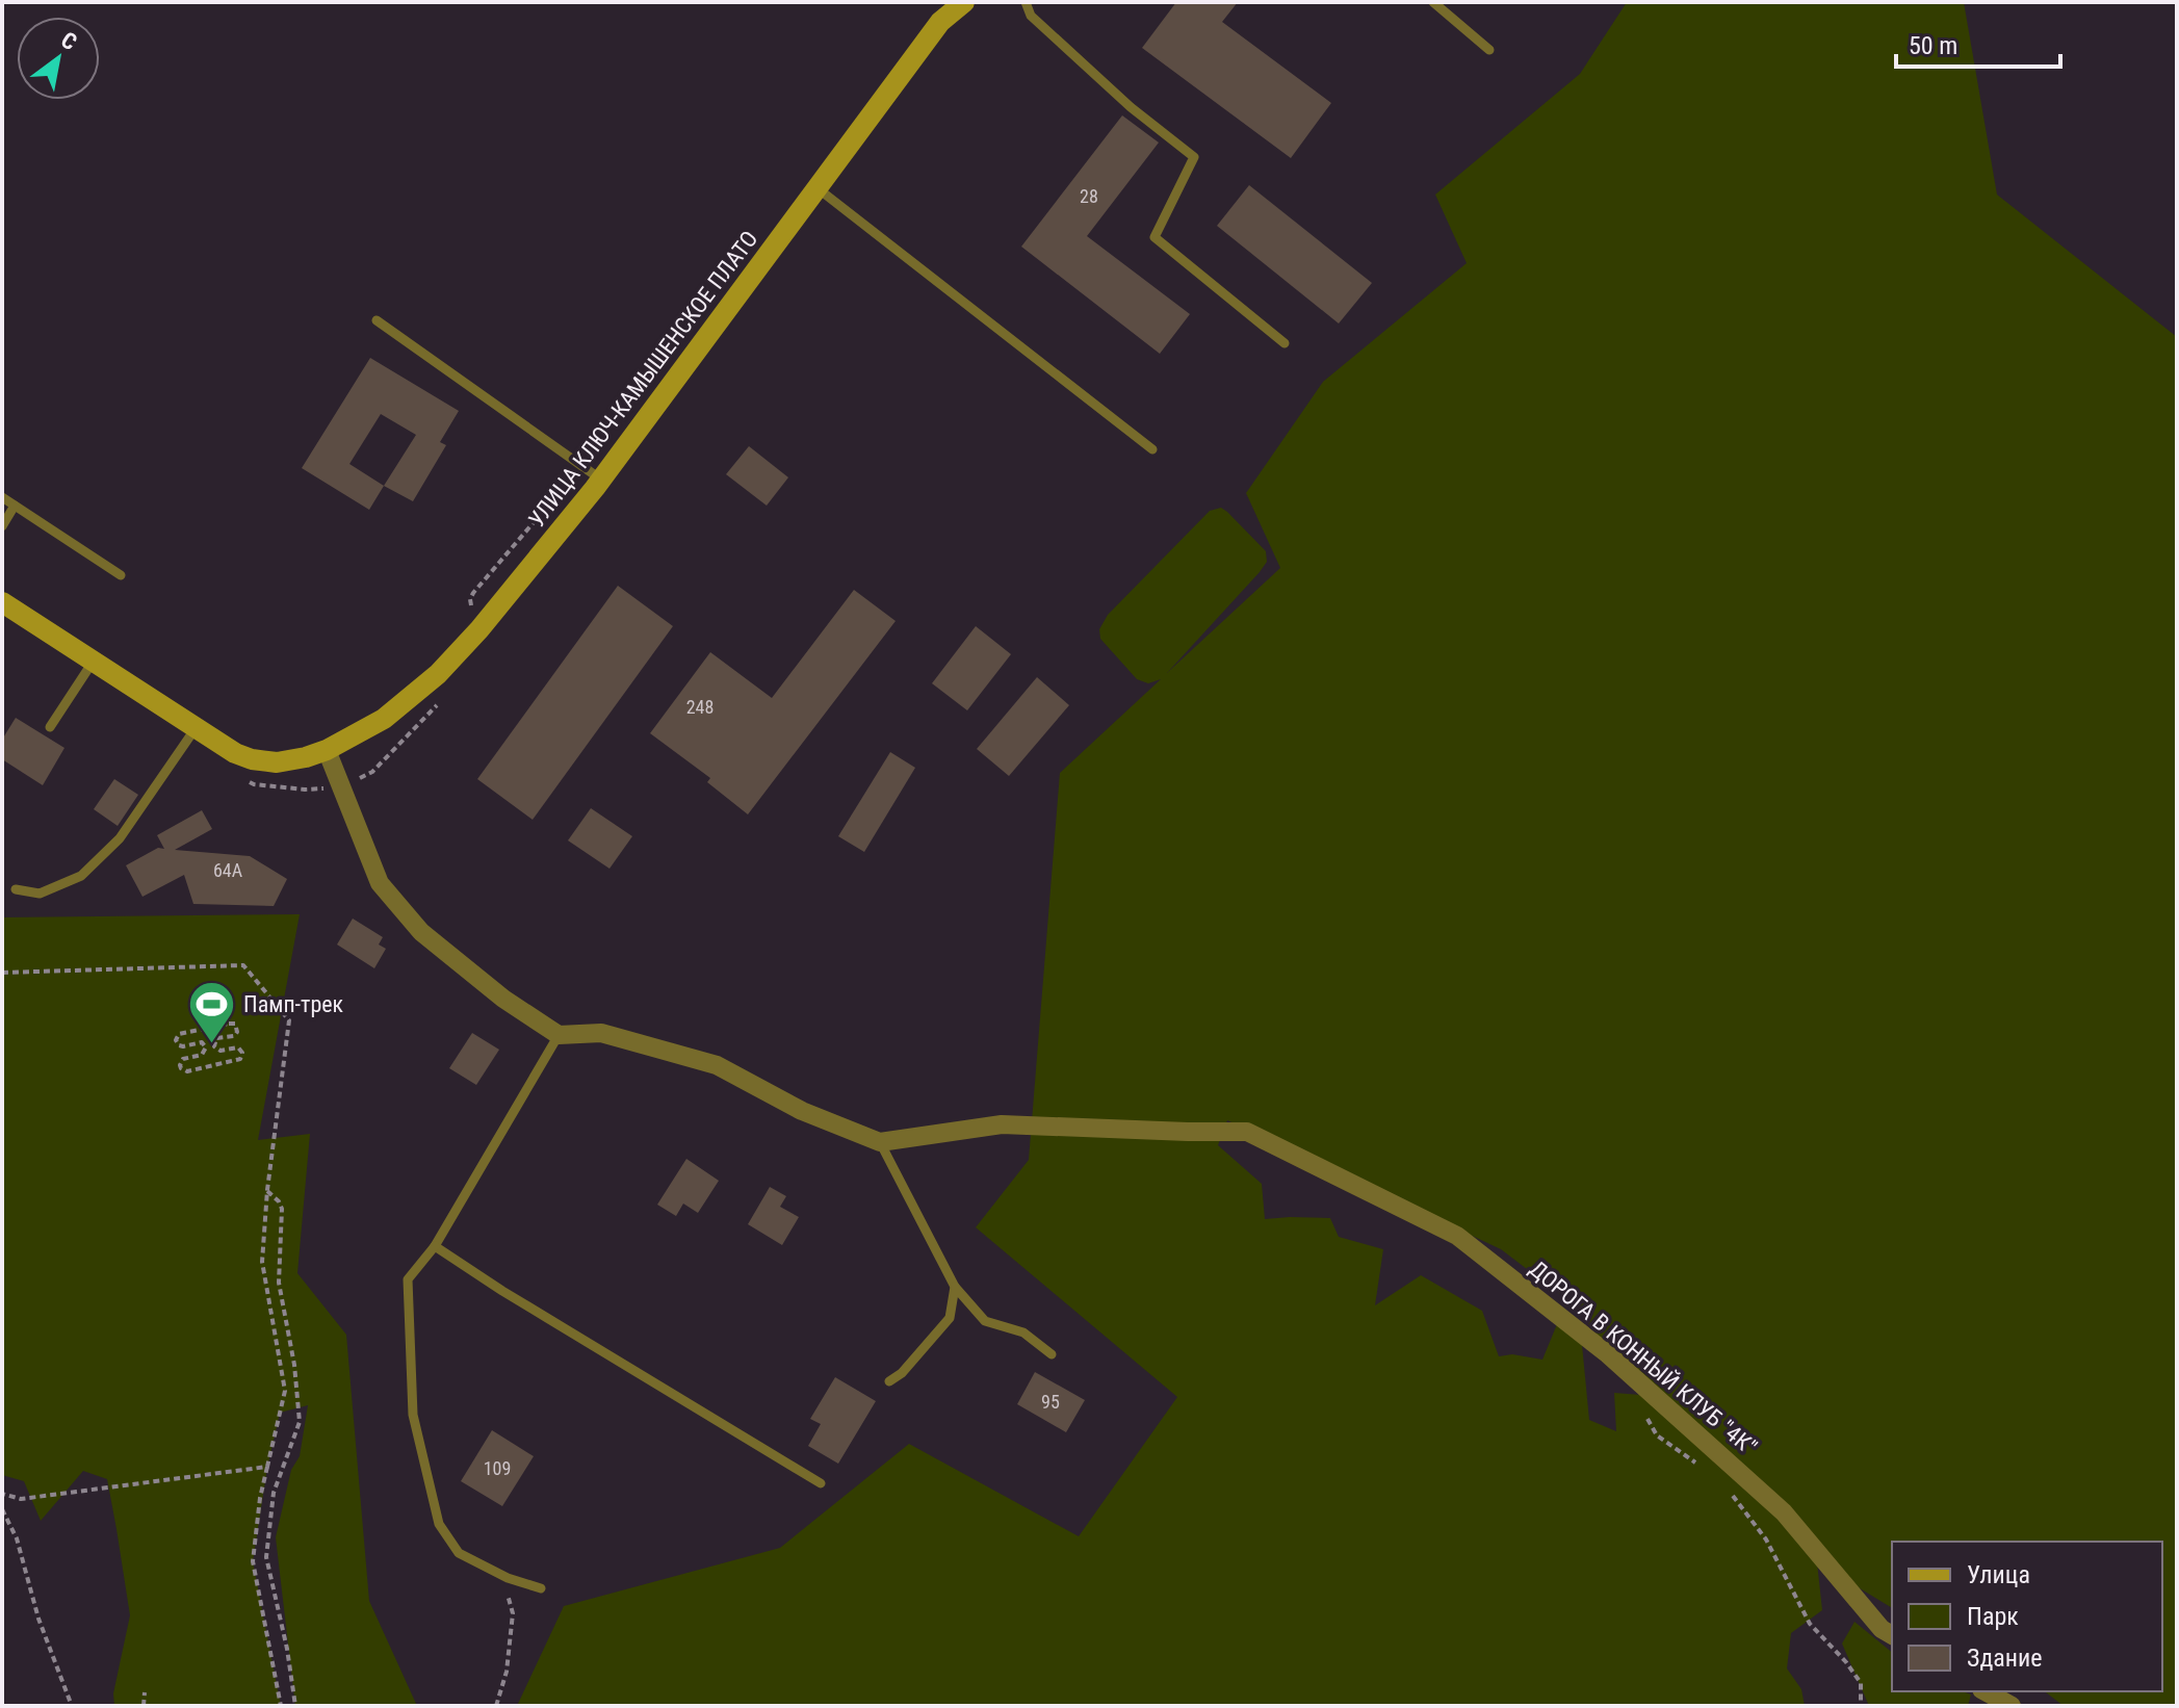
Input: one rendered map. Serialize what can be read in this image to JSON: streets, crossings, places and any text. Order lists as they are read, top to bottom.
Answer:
{
  "streets": {
    "main road": ["УЛИЦА КЛЮЧ-КАМЫШЕНСКОЕ ПЛАТО"],
    "street": ["ДОРОГА В КОННЫЙ КЛУБ \"4К\""]
  },
  "places": {
    "sports": ["Памп-трек"]
  },
  "house_numbers": [
    "28",
    "248",
    "64А",
    "95",
    "109"
  ],
  "legend": ["Улица", "Парк", "Здание"],
  "scale_bar": "50 m",
  "north": "top right"
}
